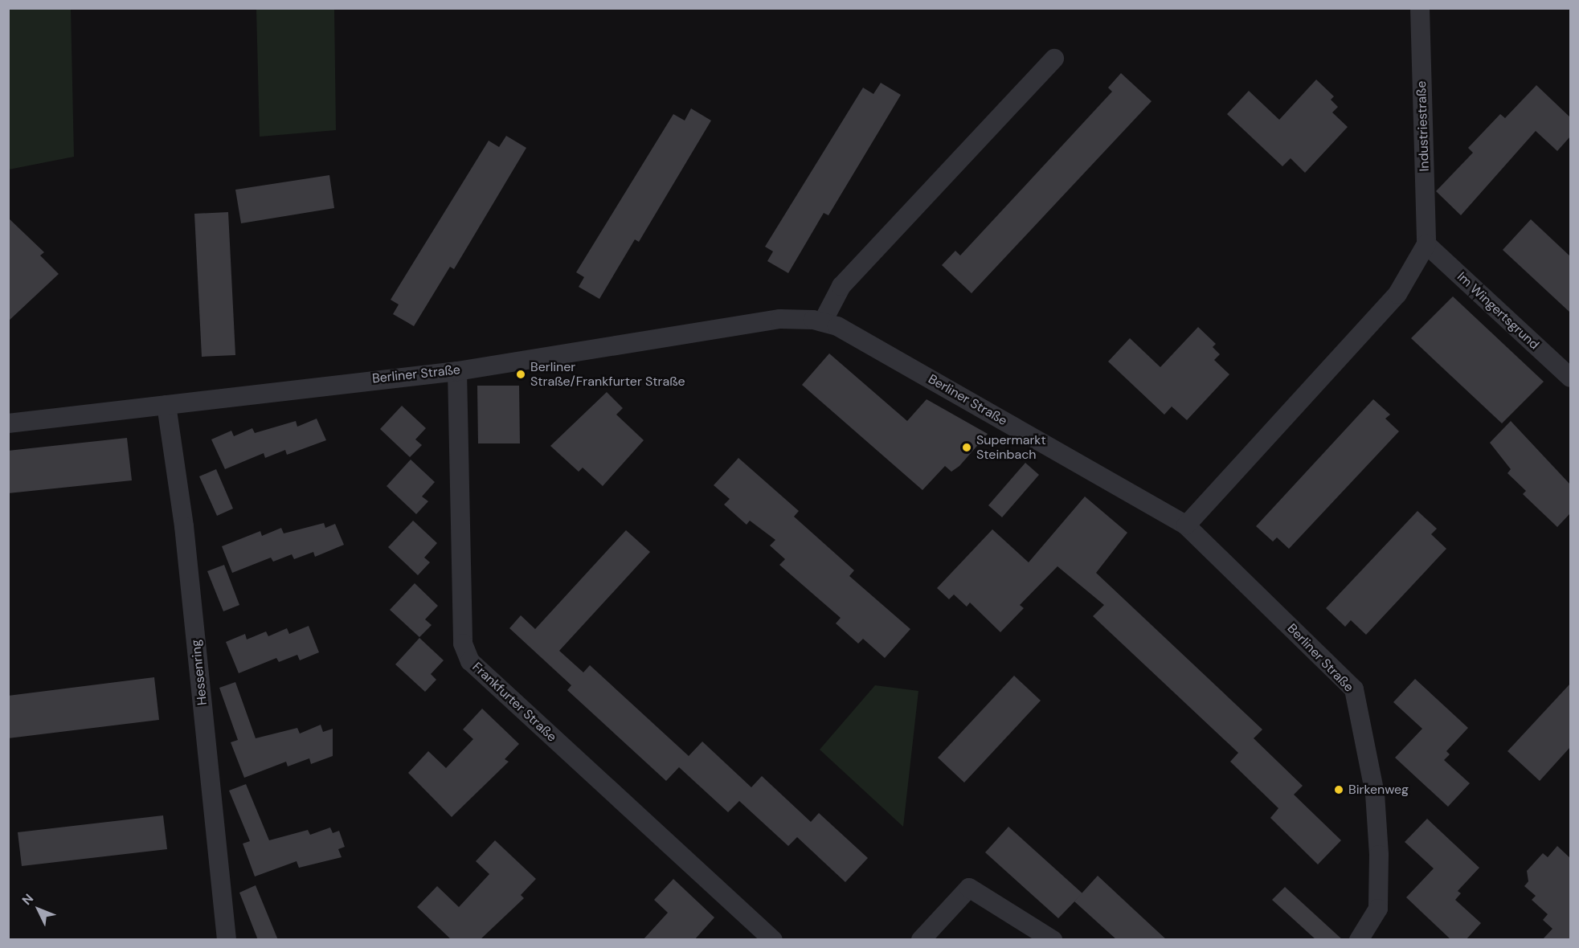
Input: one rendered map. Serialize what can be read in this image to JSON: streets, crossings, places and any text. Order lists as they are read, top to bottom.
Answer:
{
  "streets": {
    "street": [
      "Industriestraße",
      "Im Wingertsgrund",
      "Berliner Straße",
      "Hessenring",
      "Frankfurter Straße"
    ]
  },
  "crossings": [
    ["Industriestraße", "Im Wingertsgrund"],
    ["Berliner Straße", "Hessenring"],
    ["Berliner Straße", "Frankfurter Straße"]
  ],
  "places": ["Berliner Straße/Frankfurter Straße", "Supermarkt Steinbach", "Birkenweg"],
  "north": "top left"
}
